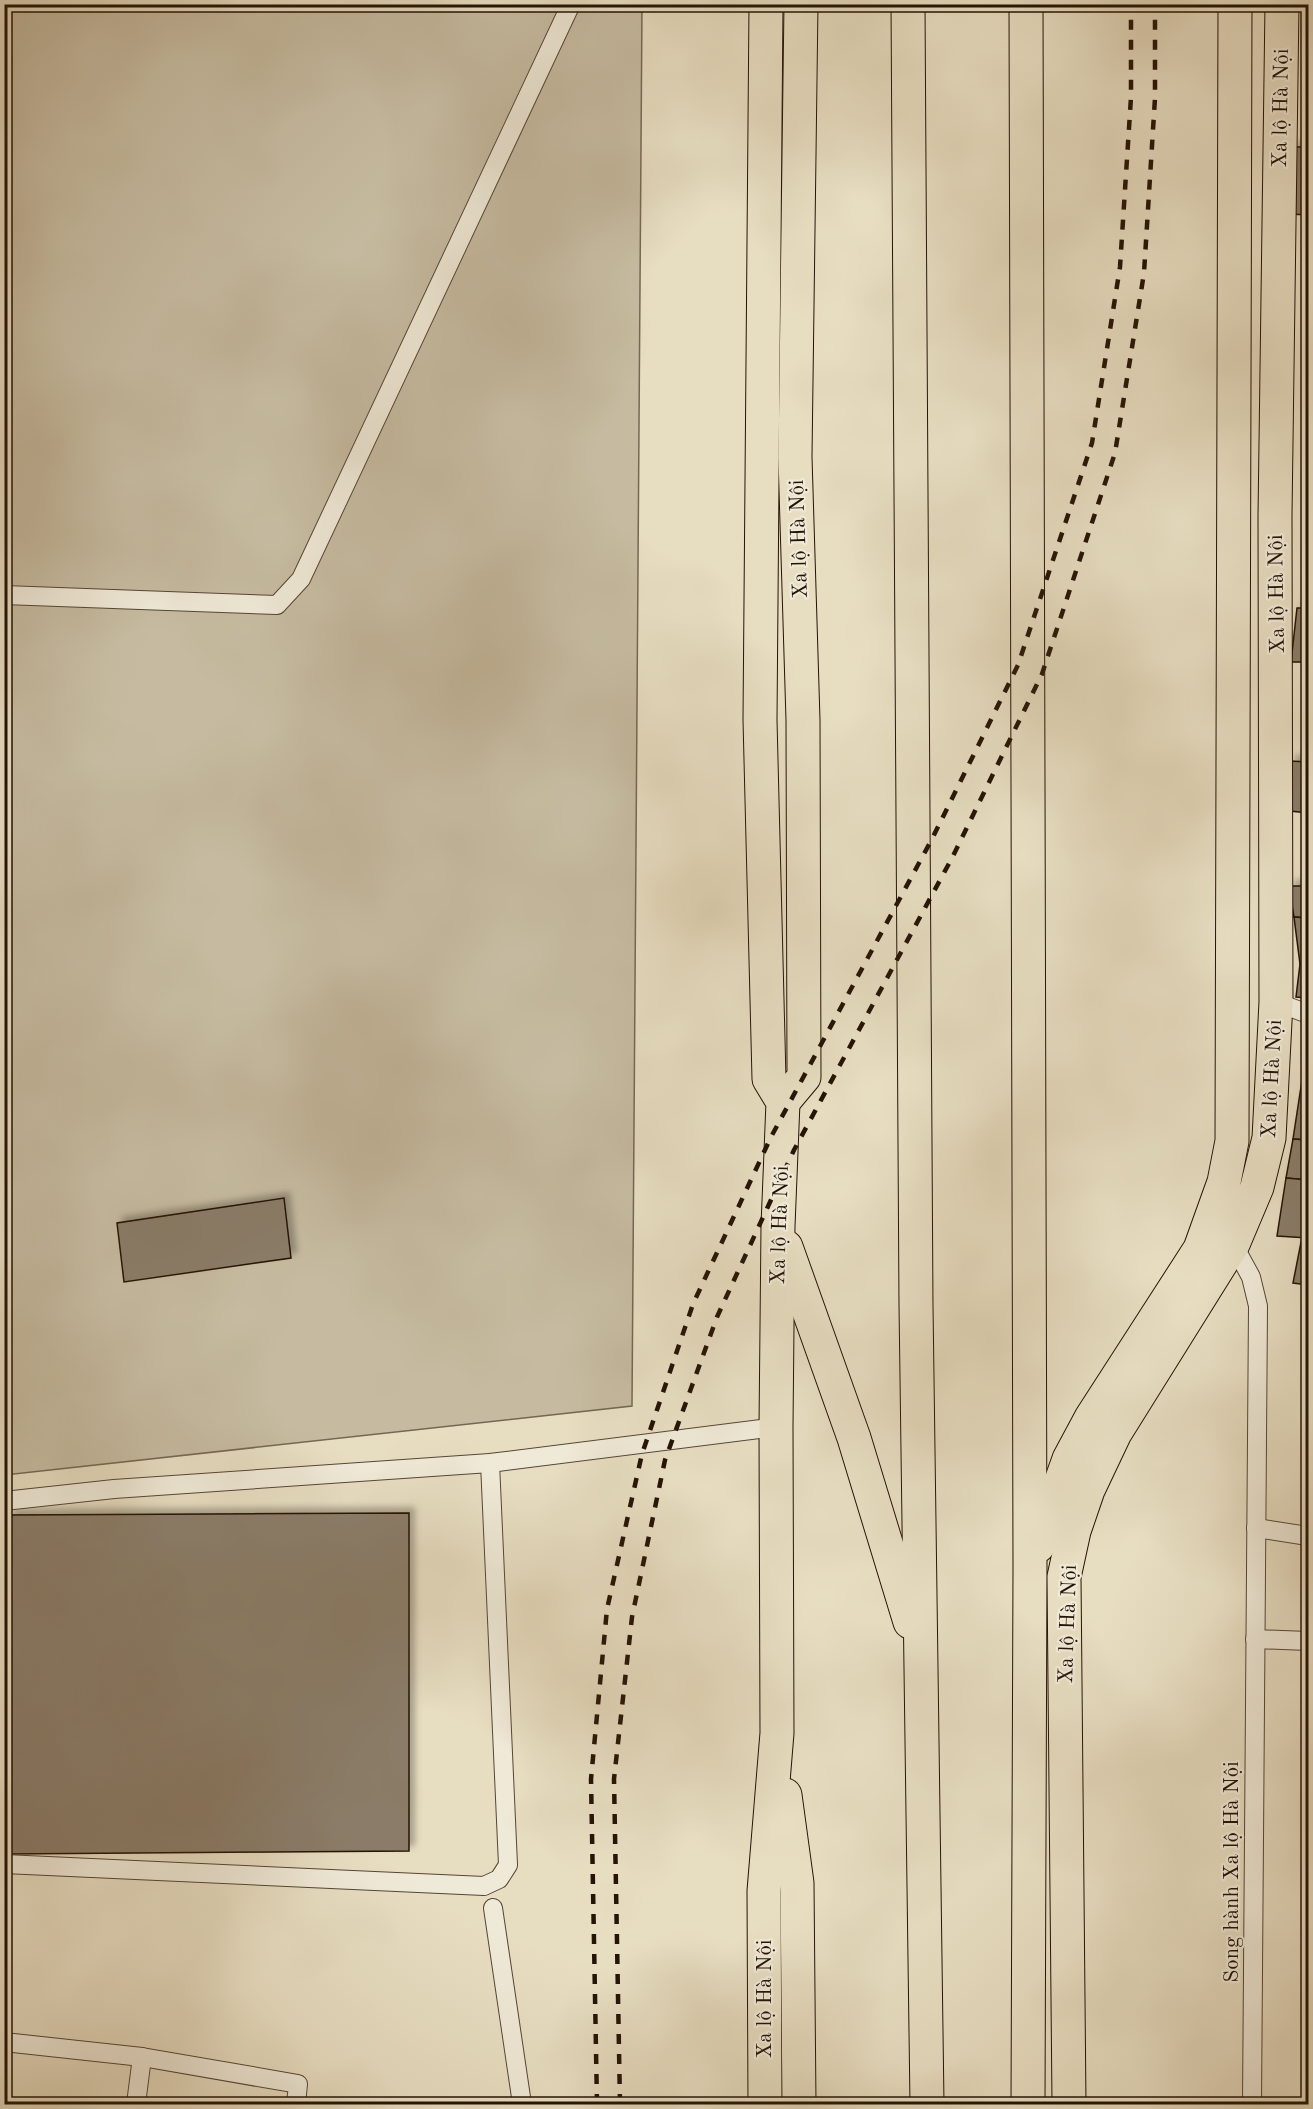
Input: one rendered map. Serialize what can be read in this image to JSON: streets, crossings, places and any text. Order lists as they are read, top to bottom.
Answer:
{
  "streets": {
    "highway": ["Xa lộ Hà Nội"],
    "lane": ["Song hành Xa lộ Hà Nội"]
  },
  "crossings": [
    ["Xa lộ Hà Nội", "Song hành Xa lộ Hà Nội"]
  ]
}
